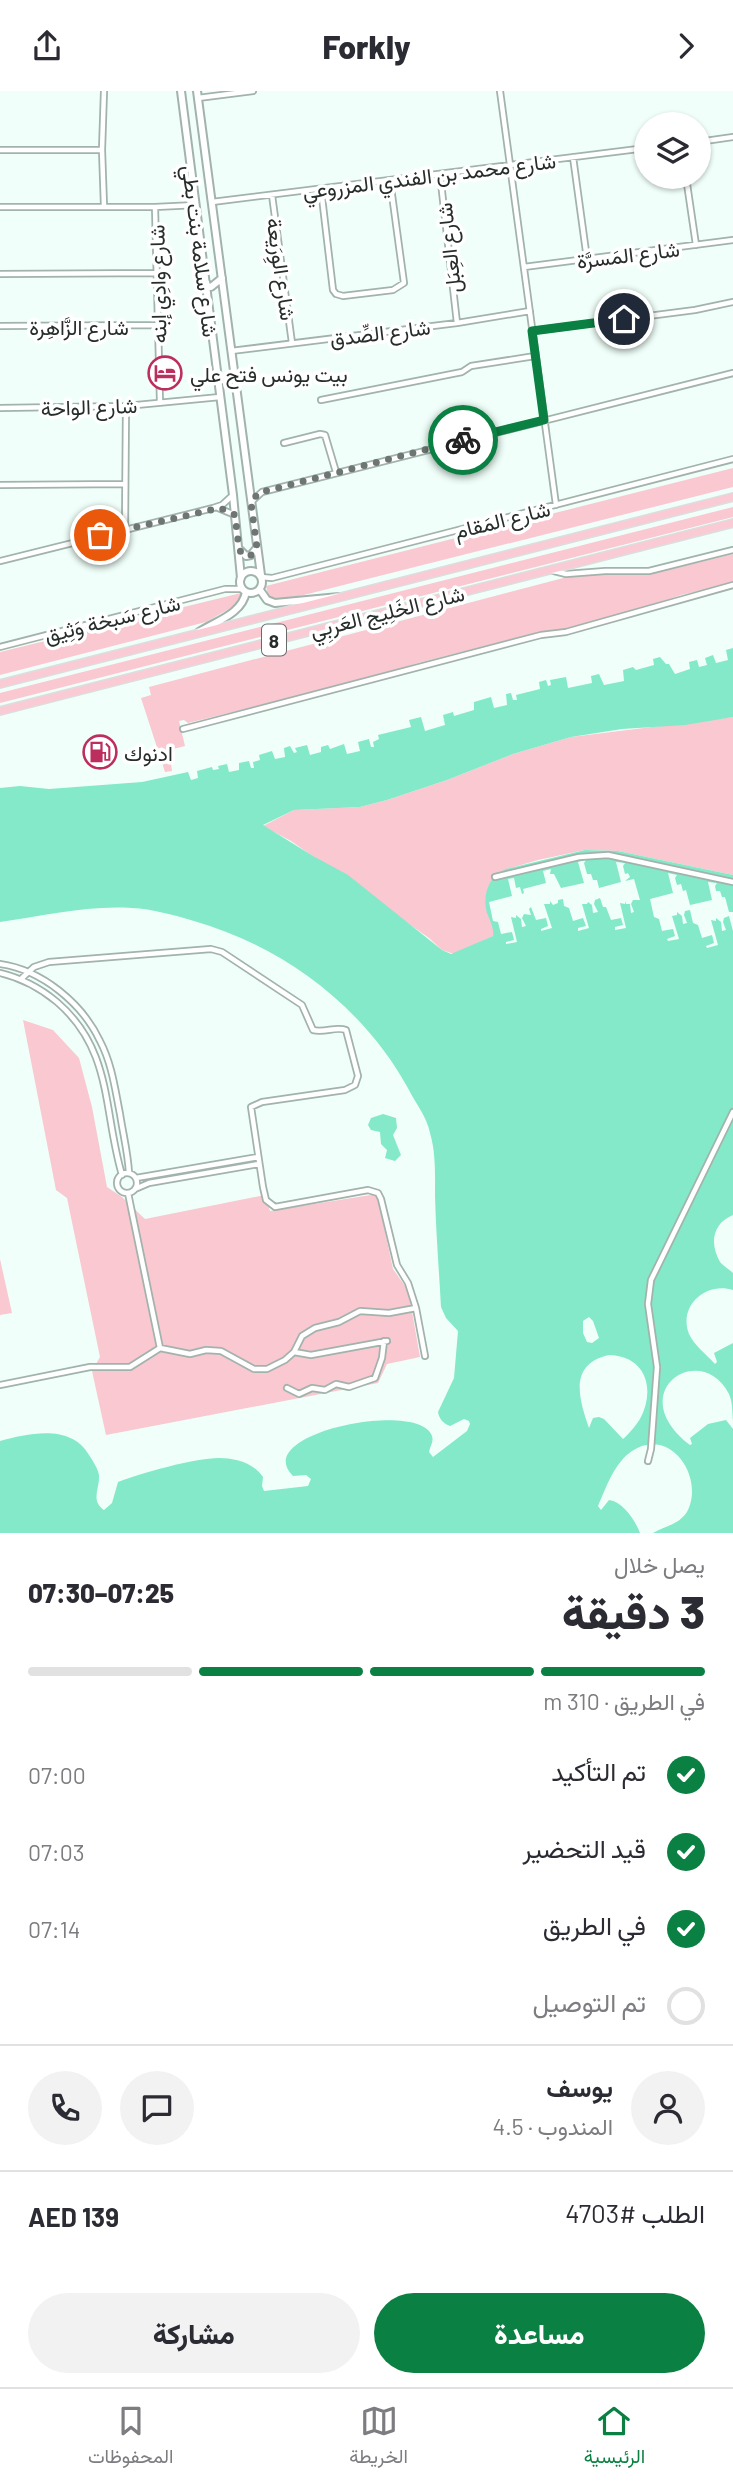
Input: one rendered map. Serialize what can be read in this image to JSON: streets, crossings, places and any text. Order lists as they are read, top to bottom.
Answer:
{
  "streets": {
    "highway": ["شارع الخَلِيج العَربِي", "8"],
    "main road": ["شارع سلامة بنت بطي"],
    "street": [
      "شارع محمد بن الفندي المزروعي",
      "شارع العِبَل",
      "شارع المَسرَّة",
      "شارع الوِرَيعة",
      "شارع وادِي إبنه",
      "شارع الزَّاهِرة",
      "شارع الصِّدق",
      "شارع الواحة",
      "شارع المَقام",
      "شارع سَبخة وَثِيق"
    ]
  },
  "crossings": [
    ["شارع محمد بن الفندي المزروعي", "شارع العِبَل"],
    ["شارع محمد بن الفندي المزروعي", "شارع سلامة بنت بطي"],
    ["شارع محمد بن الفندي المزروعي", "شارع الوِرَيعة"],
    ["شارع العِبَل", "شارع الصِّدق"],
    ["شارع سلامة بنت بطي", "شارع الصِّدق"],
    ["شارع سلامة بنت بطي", "شارع الواحة"],
    ["شارع سلامة بنت بطي", "شارع المَقام"],
    ["شارع سلامة بنت بطي", "شارع سَبخة وَثِيق"],
    ["شارع الوِرَيعة", "شارع الصِّدق"],
    ["شارع وادِي إبنه", "شارع الزَّاهِرة"],
    ["شارع وادِي إبنه", "شارع الواحة"],
    ["شارع المَقام", "شارع سَبخة وَثِيق"]
  ],
  "places": {
    "hotel": ["بيت يونس فتح علي"],
    "fuel station": ["ادنوك"]
  },
  "page": {
    "header": "Forkly",
    "heading": ["3 دقيقة", "يصل خلال", "07:25–07:30"],
    "panel": [
      "يوسف",
      "المندوب · 4.5",
      "الطلب #4703",
      "AED 139"
    ],
    "bar": "في الطريق · 310 m",
    "list": [
      ["تم التأكيد", "07:00"],
      ["قيد التحضير", "07:03"],
      ["في الطريق", "07:14"],
      "تم التوصيل"
    ],
    "buttons": ["مساعدة", "مشاركة"],
    "tabs": ["الرئيسية", "الخريطة", "المحفوظات"]
  }
}
